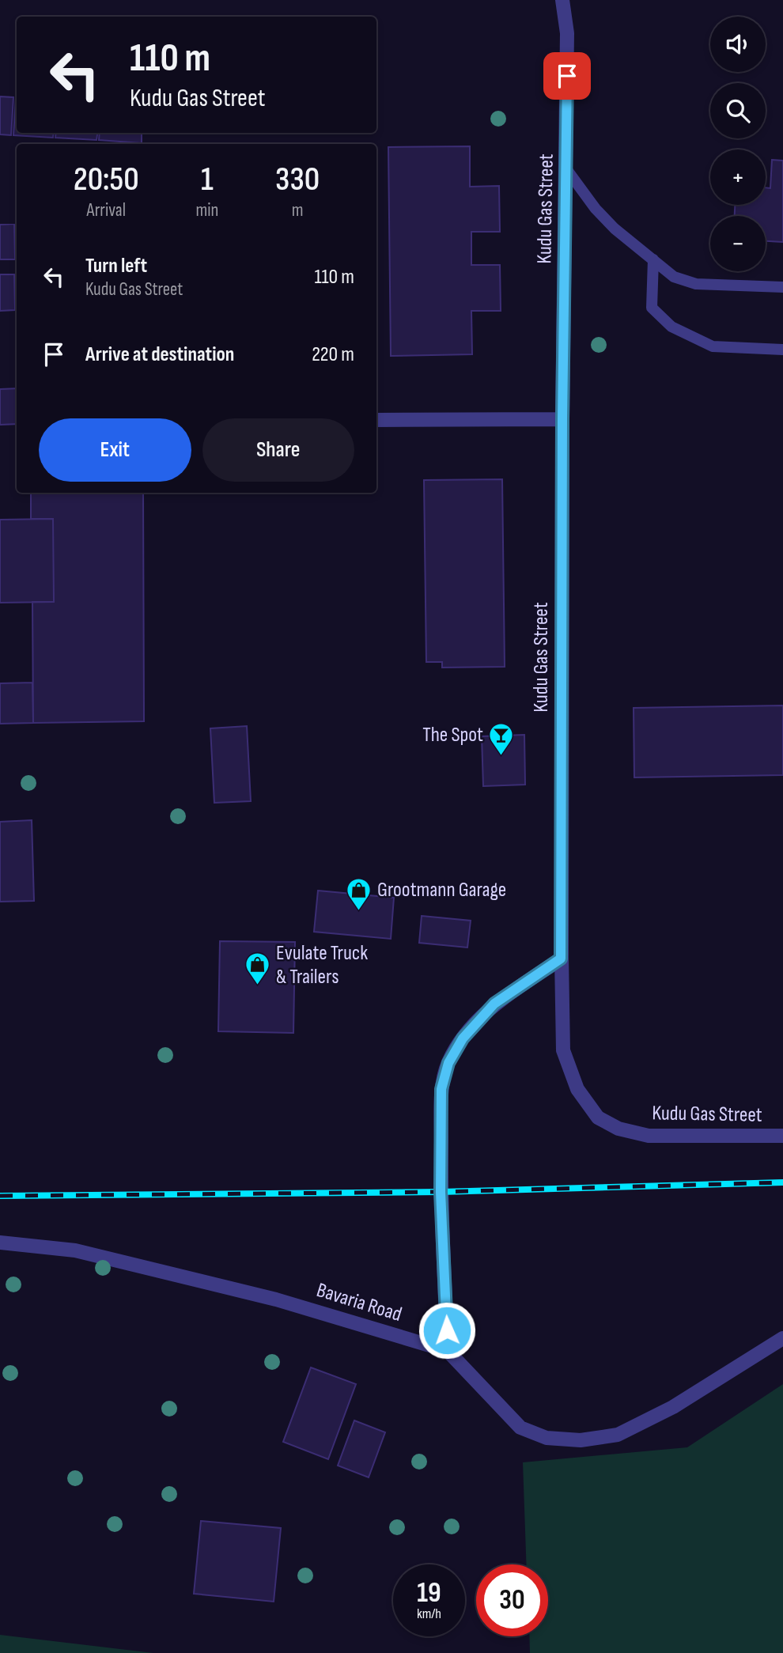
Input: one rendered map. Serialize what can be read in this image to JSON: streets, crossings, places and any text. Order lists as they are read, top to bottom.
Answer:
{
  "streets": {
    "street": ["Kudu Gas Street", "Bavaria Road"]
  },
  "places": {
    "bar": ["The Spot"],
    "shop": ["Grootmann Garage", "Evulate Truck & Trailers"]
  },
  "page": {
    "map_buttons": ["+", "−"],
    "turn": ["110 m", "Kudu Gas Street"],
    "eta": [
      "20:50",
      "Arrival",
      "1",
      "min",
      "330",
      "m"
    ],
    "list": [
      {
        "name": "Turn left",
        "note": "Kudu Gas Street",
        "value": "110 m"
      },
      {
        "name": "Arrive at destination",
        "value": "220 m"
      }
    ],
    "buttons": ["Exit", "Share"],
    "speed": "19 km/h",
    "limit": "30"
  }
}
